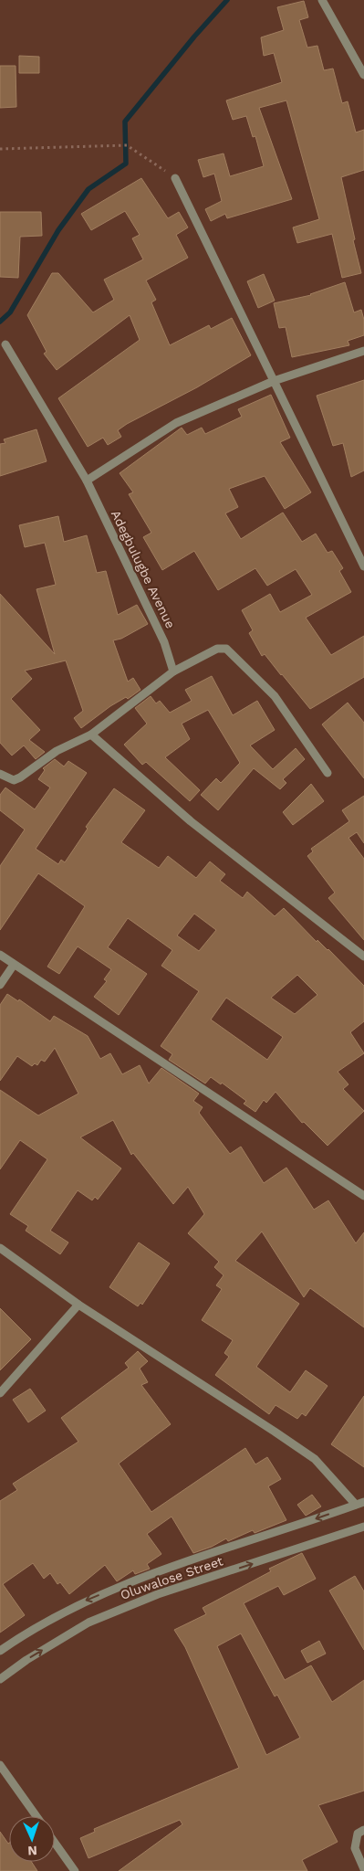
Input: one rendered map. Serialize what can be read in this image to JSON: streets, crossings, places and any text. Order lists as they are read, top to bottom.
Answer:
{
  "streets": {
    "street": ["Adegbulugbe Avenue", "Oluwalose Street"]
  },
  "north": "bottom"
}
